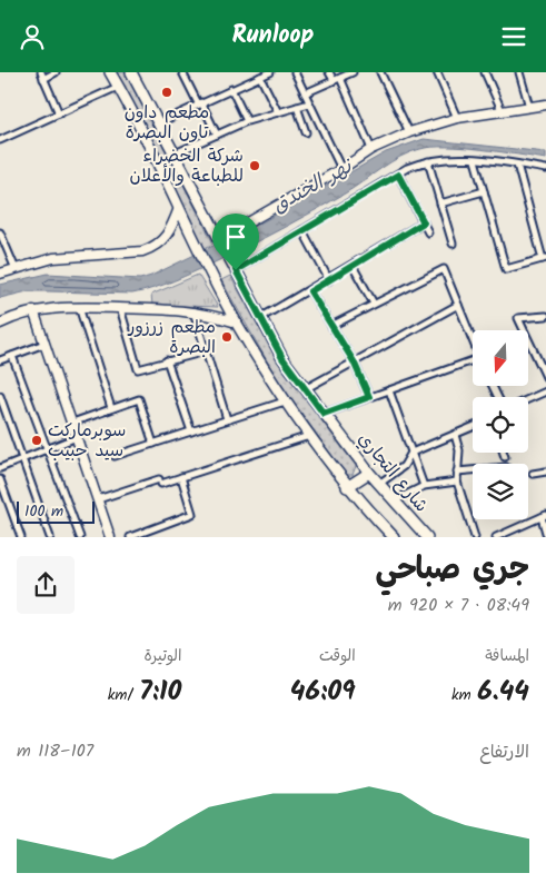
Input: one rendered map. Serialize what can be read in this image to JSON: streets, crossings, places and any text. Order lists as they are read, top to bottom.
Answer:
{
  "streets": {
    "main road": ["شارع التجاري"]
  },
  "water": ["نهر الخندق"],
  "places": [
    "مطعم داون تاون البصرة",
    "شركة الخضراء للطباعة والأعلان",
    "مطعم زرزور البصرة",
    "سوبرماركت سيد حبيب"
  ],
  "scale_bar": "100 m",
  "north": "bottom",
  "page": {
    "header": "Runloop",
    "scale": "100 m",
    "heading": ["جري صباحي", "08:49 · 7 × 920 m"],
    "stats": [
      ["المسافة", "6.44 km"],
      ["الوقت", "46:09"],
      ["الوتيرة", "7:10 /km"]
    ],
    "chart": ["الارتفاع", "107–118 m"]
  }
}
